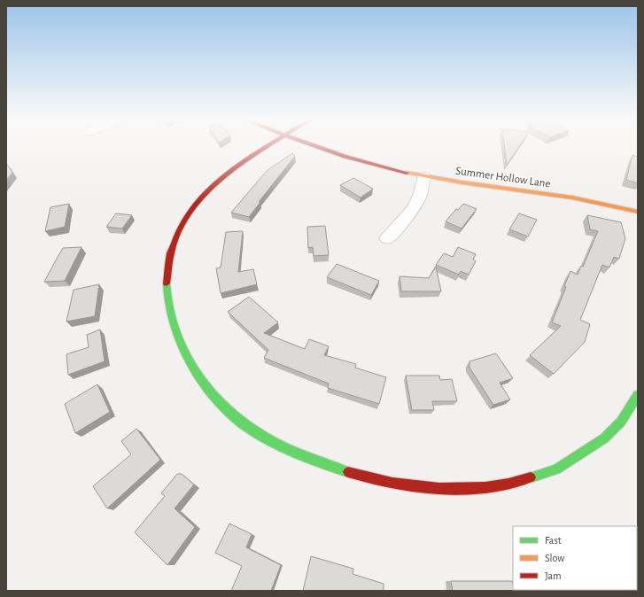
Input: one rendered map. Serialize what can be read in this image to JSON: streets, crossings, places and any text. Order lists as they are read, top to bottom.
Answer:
{
  "streets": {
    "street": ["Summer Hollow Lane"]
  },
  "legend": ["Fast", "Slow", "Jam"]
}
